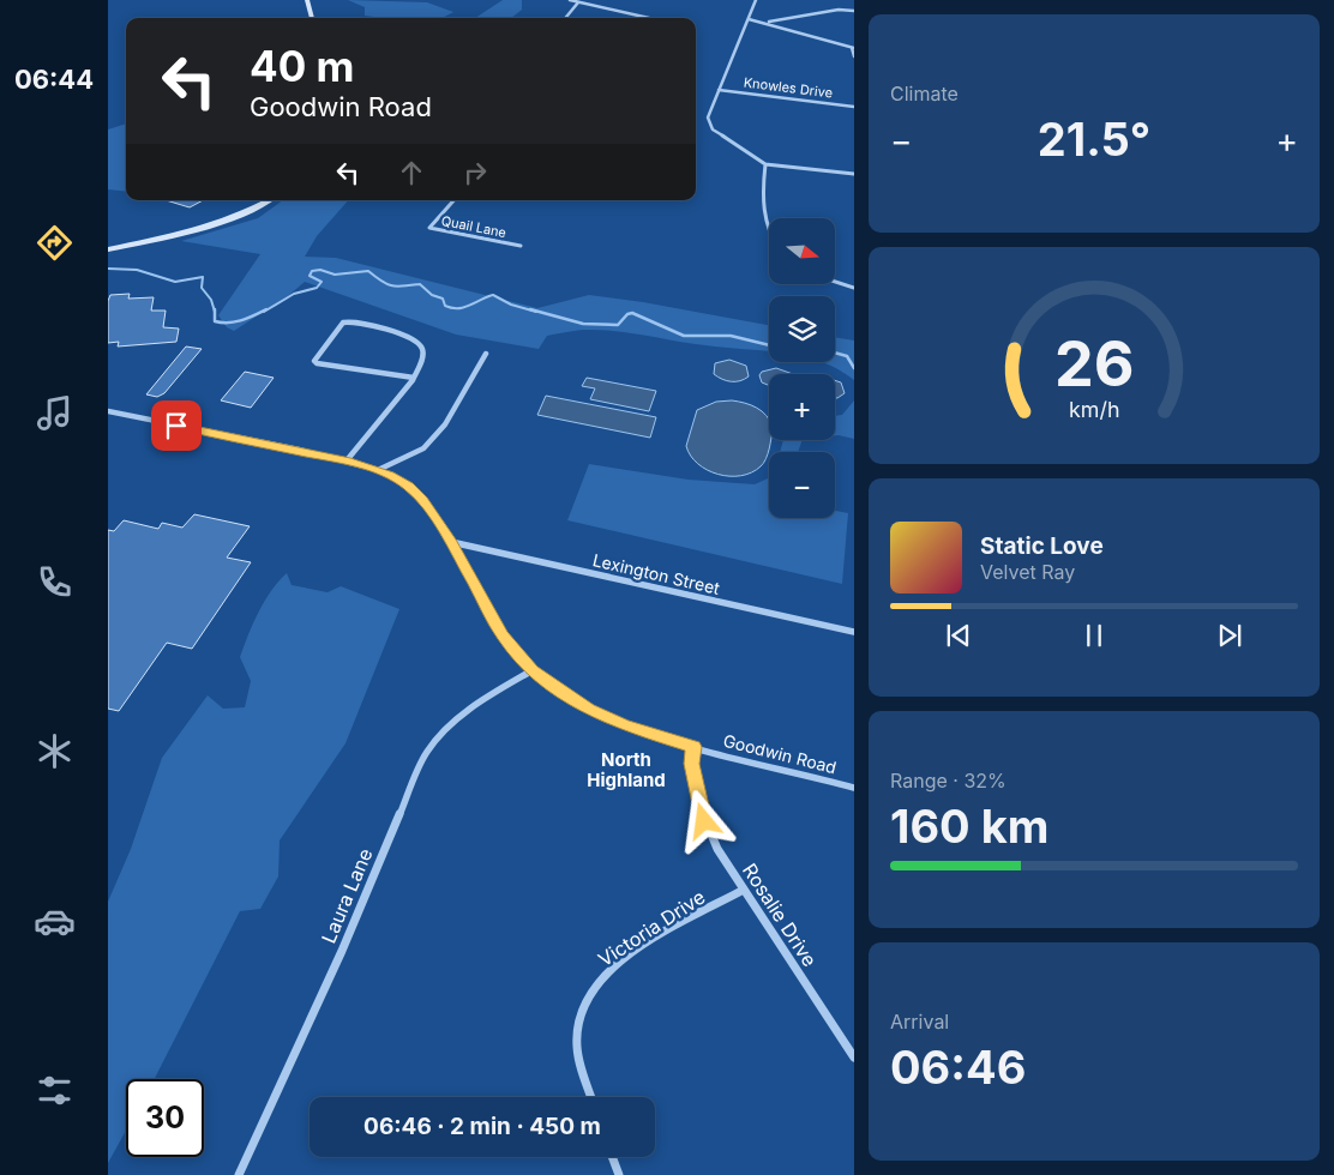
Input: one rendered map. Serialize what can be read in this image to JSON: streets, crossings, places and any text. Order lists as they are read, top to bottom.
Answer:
{
  "streets": {
    "street": [
      "Knowles Drive",
      "Quail Lane",
      "Lexington Street",
      "Goodwin Road",
      "Laura Lane",
      "Rosalie Drive",
      "Victoria Drive"
    ]
  },
  "crossings": [
    ["Lexington Street", "Goodwin Road"],
    ["Goodwin Road", "Laura Lane"],
    ["Goodwin Road", "Rosalie Drive"],
    ["Rosalie Drive", "Victoria Drive"]
  ],
  "districts": ["North Highland"],
  "north": "right",
  "page": {
    "tabs": "06:44",
    "tile": [
      "Climate",
      ["Range · 32%", "160 km"],
      ["Arrival", "06:46"]
    ],
    "turn": ["40 m", "Goodwin Road"],
    "heat": ["−", "21.5°", "+"],
    "map_buttons": ["+", "−"],
    "song": ["Static Love", "Velvet Ray"],
    "limit": "30",
    "trip": "06:46 · 2 min · 450 m",
    "gauge": ["26", "km/h"]
  }
}
